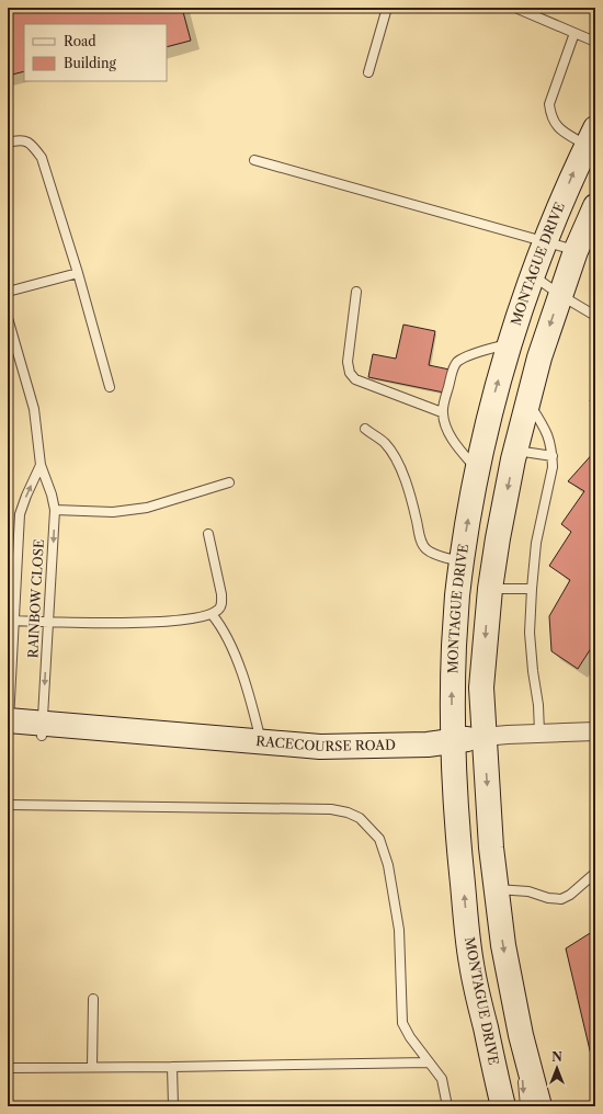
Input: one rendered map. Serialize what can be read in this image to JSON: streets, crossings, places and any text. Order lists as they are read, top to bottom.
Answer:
{
  "streets": {
    "main road": ["MONTAGUE DRIVE", "RACECOURSE ROAD"],
    "lane": ["RAINBOW CLOSE"]
  },
  "crossings": [
    ["MONTAGUE DRIVE", "RACECOURSE ROAD"],
    ["RAINBOW CLOSE", "RACECOURSE ROAD"]
  ],
  "legend": ["Road", "Building"],
  "north": "top"
}
